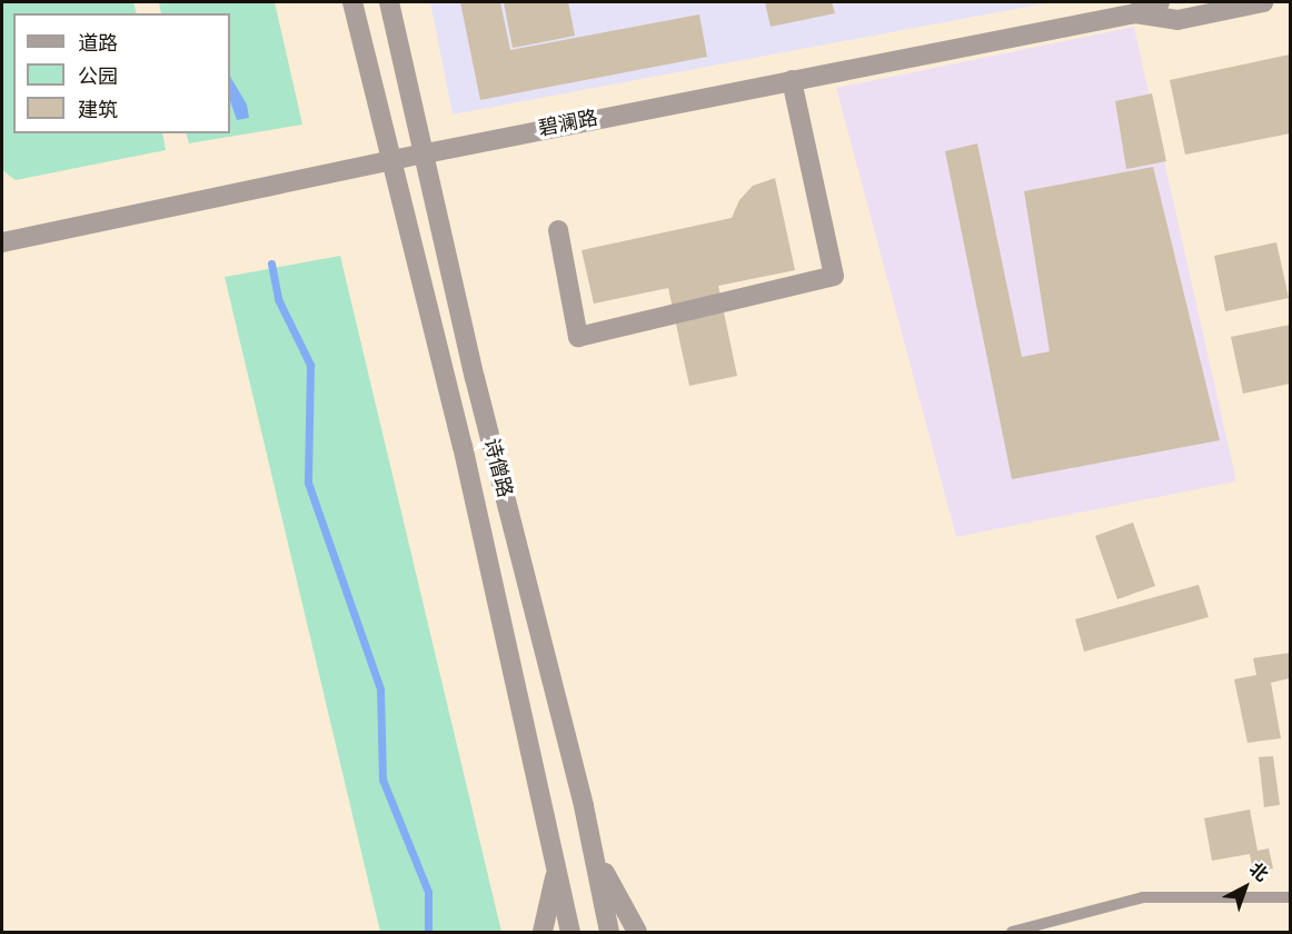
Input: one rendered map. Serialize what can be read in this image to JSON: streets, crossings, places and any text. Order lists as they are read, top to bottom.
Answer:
{
  "streets": {
    "street": ["碧澜路", "诗僧路"]
  },
  "crossings": [
    ["碧澜路", "诗僧路"]
  ],
  "legend": ["道路", "公园", "建筑"],
  "north": "top right"
}
